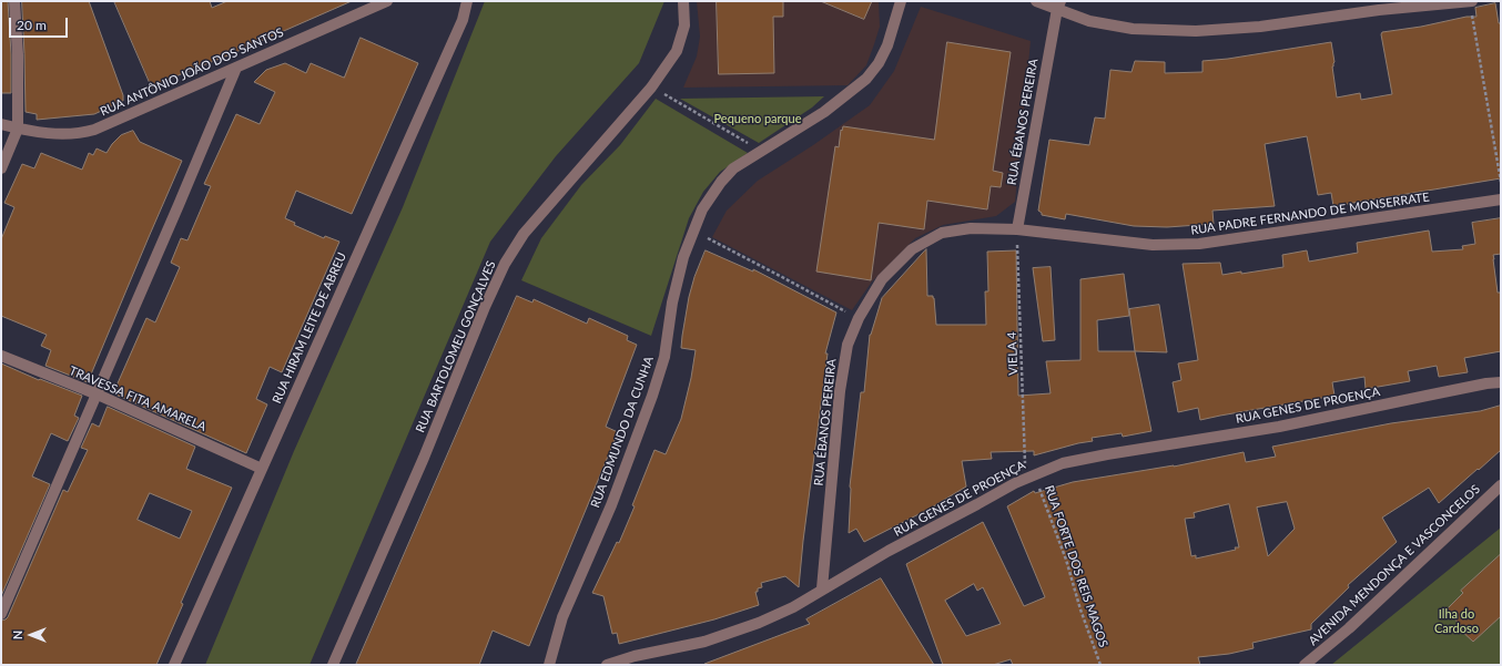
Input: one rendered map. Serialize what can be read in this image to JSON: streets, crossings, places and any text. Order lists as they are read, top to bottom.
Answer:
{
  "streets": {
    "street": [
      "RUA ANTÔNIO JOÃO DOS SANTOS",
      "RUA ÉBANOS PEREIRA",
      "RUA PADRE FERNANDO DE MONSERRATE",
      "RUA HIRAM LEITE DE ABREU",
      "RUA BARTOLOMEU GONÇALVES",
      "TRAVESSA FITA AMARELA",
      "RUA GENES DE PROENÇA",
      "RUA EDMUNDO DA CUNHA",
      "AVENIDA MENDONÇA E VASCONCELOS"
    ],
    "path": ["VIELA 4", "RUA FORTE DOS REIS MAGOS"]
  },
  "crossings": [
    ["RUA ÉBANOS PEREIRA", "RUA PADRE FERNANDO DE MONSERRATE"],
    ["RUA ÉBANOS PEREIRA", "VIELA 4"],
    ["RUA ÉBANOS PEREIRA", "RUA GENES DE PROENÇA"],
    ["RUA PADRE FERNANDO DE MONSERRATE", "VIELA 4"],
    ["RUA HIRAM LEITE DE ABREU", "TRAVESSA FITA AMARELA"],
    ["VIELA 4", "RUA GENES DE PROENÇA"],
    ["VIELA 4", "RUA FORTE DOS REIS MAGOS"],
    ["RUA GENES DE PROENÇA", "RUA FORTE DOS REIS MAGOS"]
  ],
  "parks": ["Pequeno parque", "Ilha do Cardoso"],
  "scale_bar": "20 m",
  "north": "left"
}
